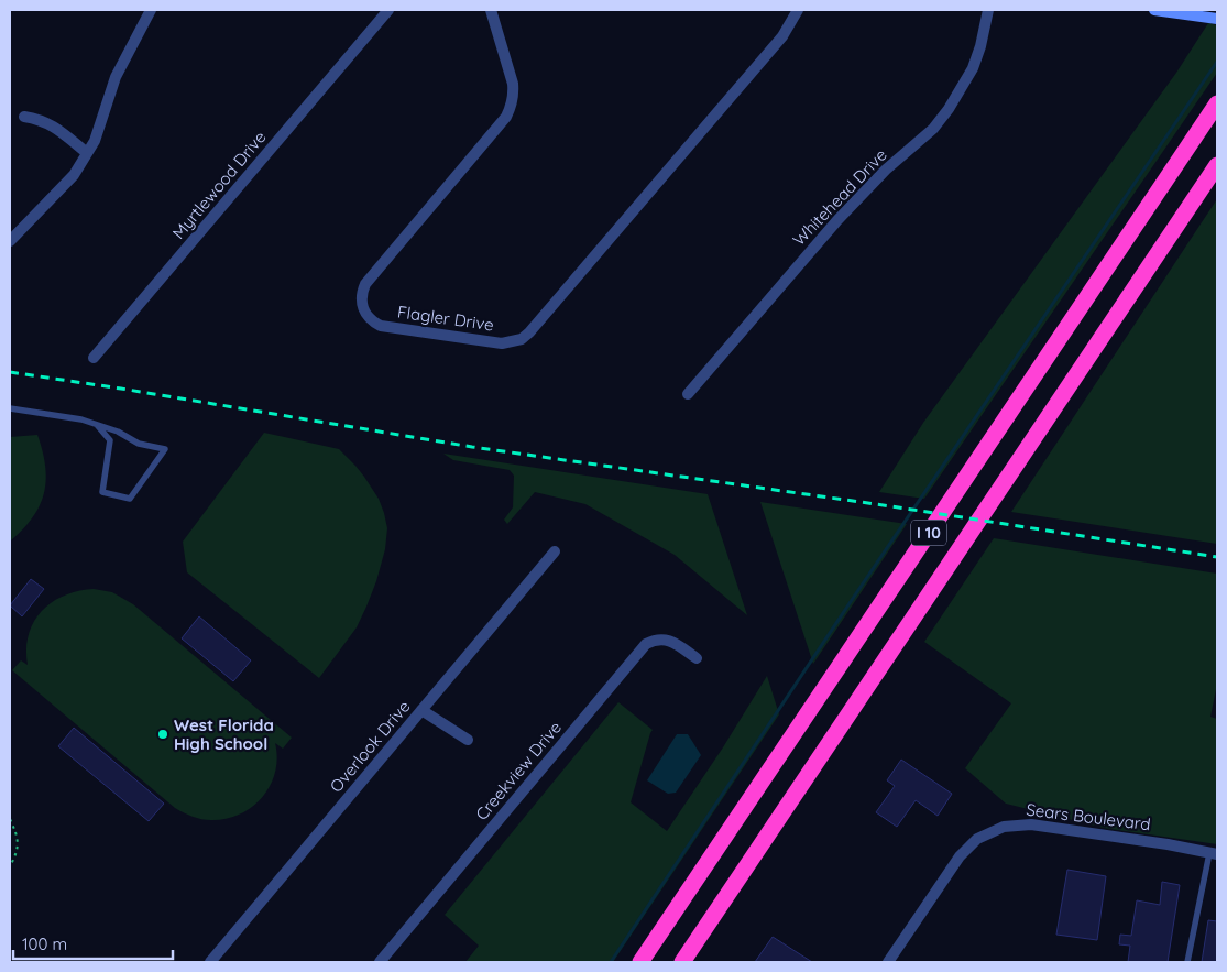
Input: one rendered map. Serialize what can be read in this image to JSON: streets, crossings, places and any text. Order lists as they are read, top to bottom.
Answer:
{
  "streets": {
    "highway": ["I 10"],
    "street": [
      "Myrtlewood Drive",
      "Whitehead Drive",
      "Flagler Drive",
      "Overlook Drive",
      "Creekview Drive",
      "Sears Boulevard"
    ]
  },
  "places": ["West Florida High School"],
  "scale_bar": "100 m"
}
